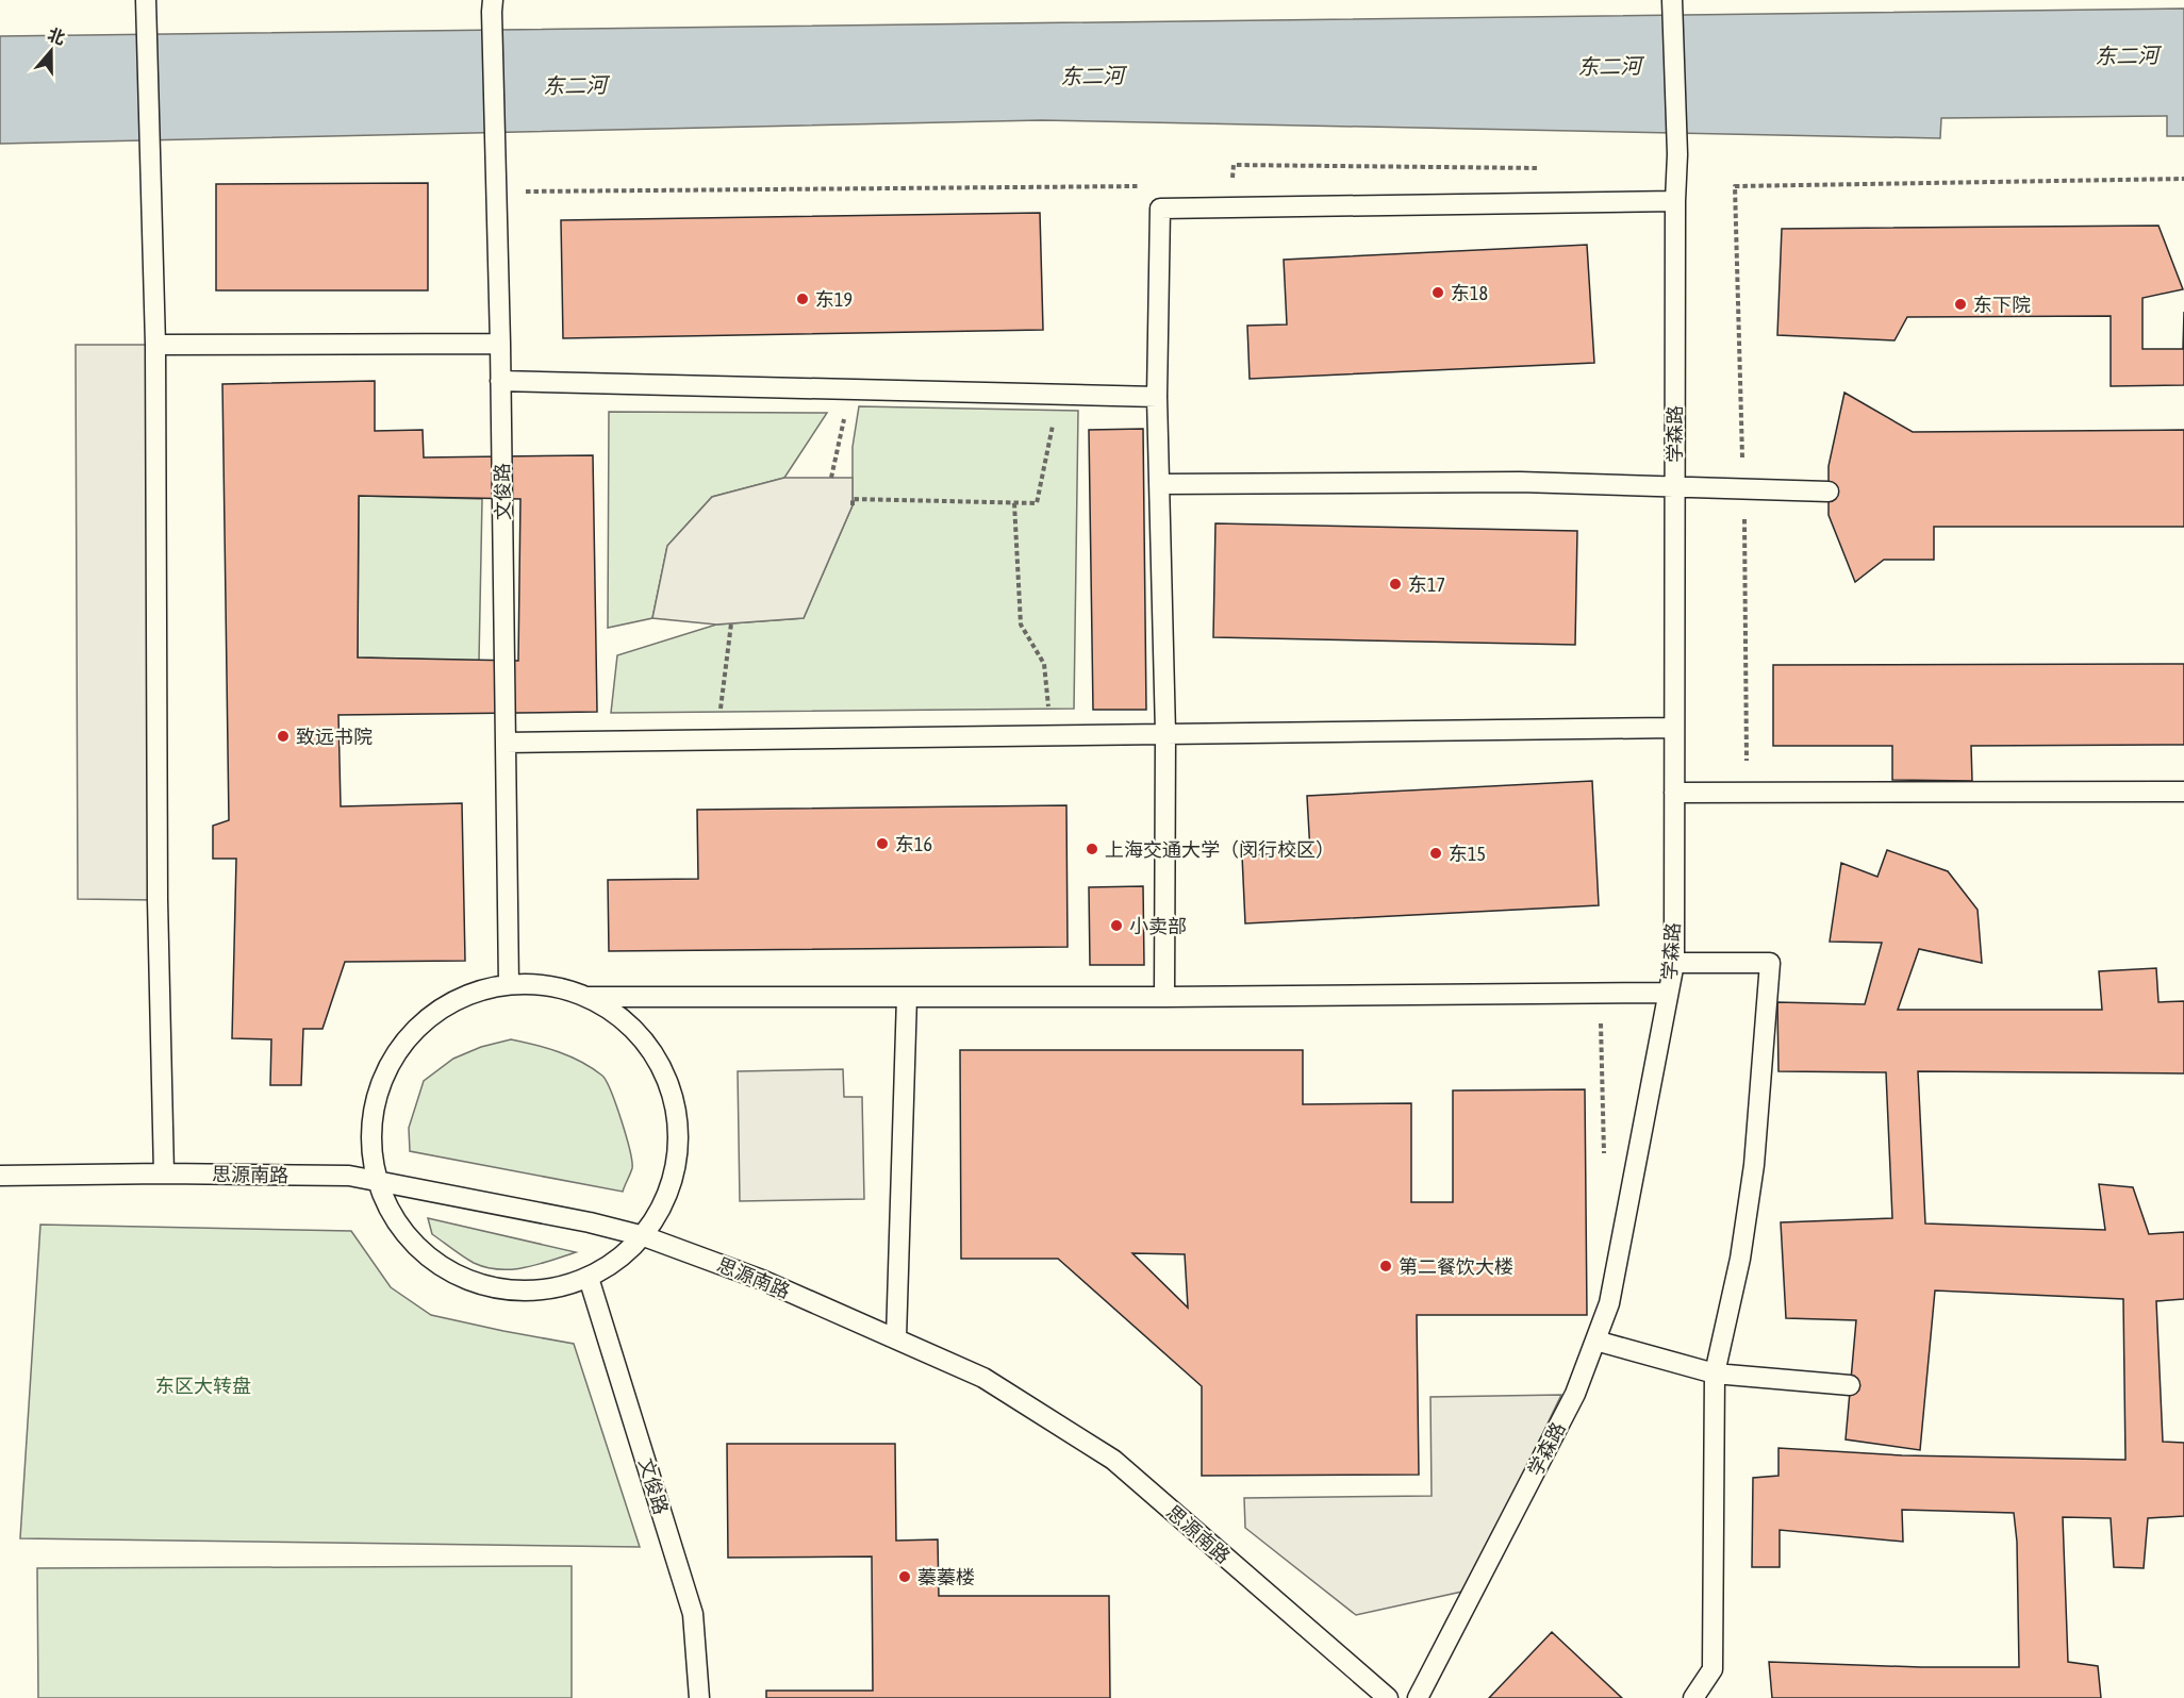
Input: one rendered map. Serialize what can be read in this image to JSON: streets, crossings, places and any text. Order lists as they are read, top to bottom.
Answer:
{
  "streets": {
    "lane": ["学森路", "文俊路", "思源南路"]
  },
  "water": ["东二河"],
  "parks": ["东区大转盘"],
  "places": [
    "东18",
    "东19",
    "东下院",
    "东17",
    "致远书院",
    "东16",
    "上海交通大学（闵行校区）",
    "东15",
    "小卖部",
    "第二餐饮大楼",
    "蓁蓁楼"
  ],
  "north": "top"
}
